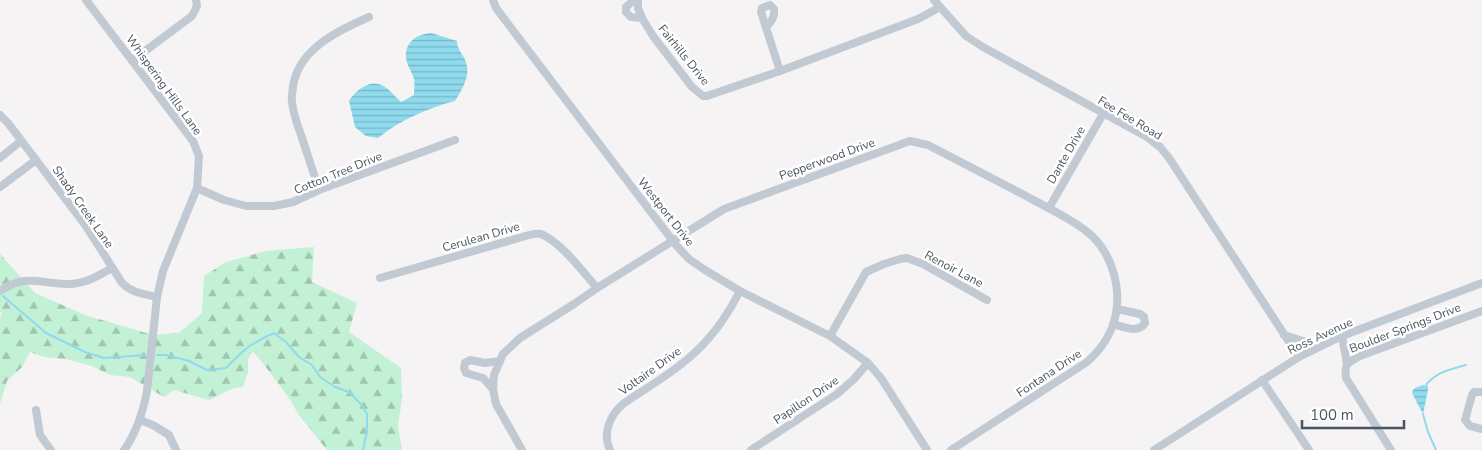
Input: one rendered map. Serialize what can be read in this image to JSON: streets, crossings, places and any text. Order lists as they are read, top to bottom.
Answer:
{
  "streets": {
    "street": [
      "Fairhills Drive",
      "Whispering Hills Lane",
      "Fee Fee Road",
      "Dante Drive",
      "Pepperwood Drive",
      "Cotton Tree Drive",
      "Shady Creek Lane",
      "Westport Drive",
      "Cerulean Drive",
      "Renoir Lane",
      "Boulder Springs Drive",
      "Ross Avenue",
      "Voltaire Drive",
      "Fontana Drive",
      "Papillon Drive"
    ]
  },
  "crossings": [
    ["Fairhills Drive", "Fee Fee Road"],
    ["Whispering Hills Lane", "Cotton Tree Drive"],
    ["Whispering Hills Lane", "Shady Creek Lane"],
    ["Fee Fee Road", "Dante Drive"],
    ["Fee Fee Road", "Ross Avenue"],
    ["Dante Drive", "Pepperwood Drive"],
    ["Pepperwood Drive", "Westport Drive"],
    ["Pepperwood Drive", "Cerulean Drive"],
    ["Pepperwood Drive", "Fontana Drive"],
    ["Westport Drive", "Renoir Lane"],
    ["Westport Drive", "Voltaire Drive"],
    ["Westport Drive", "Papillon Drive"]
  ],
  "scale_bar": "100 m"
}
